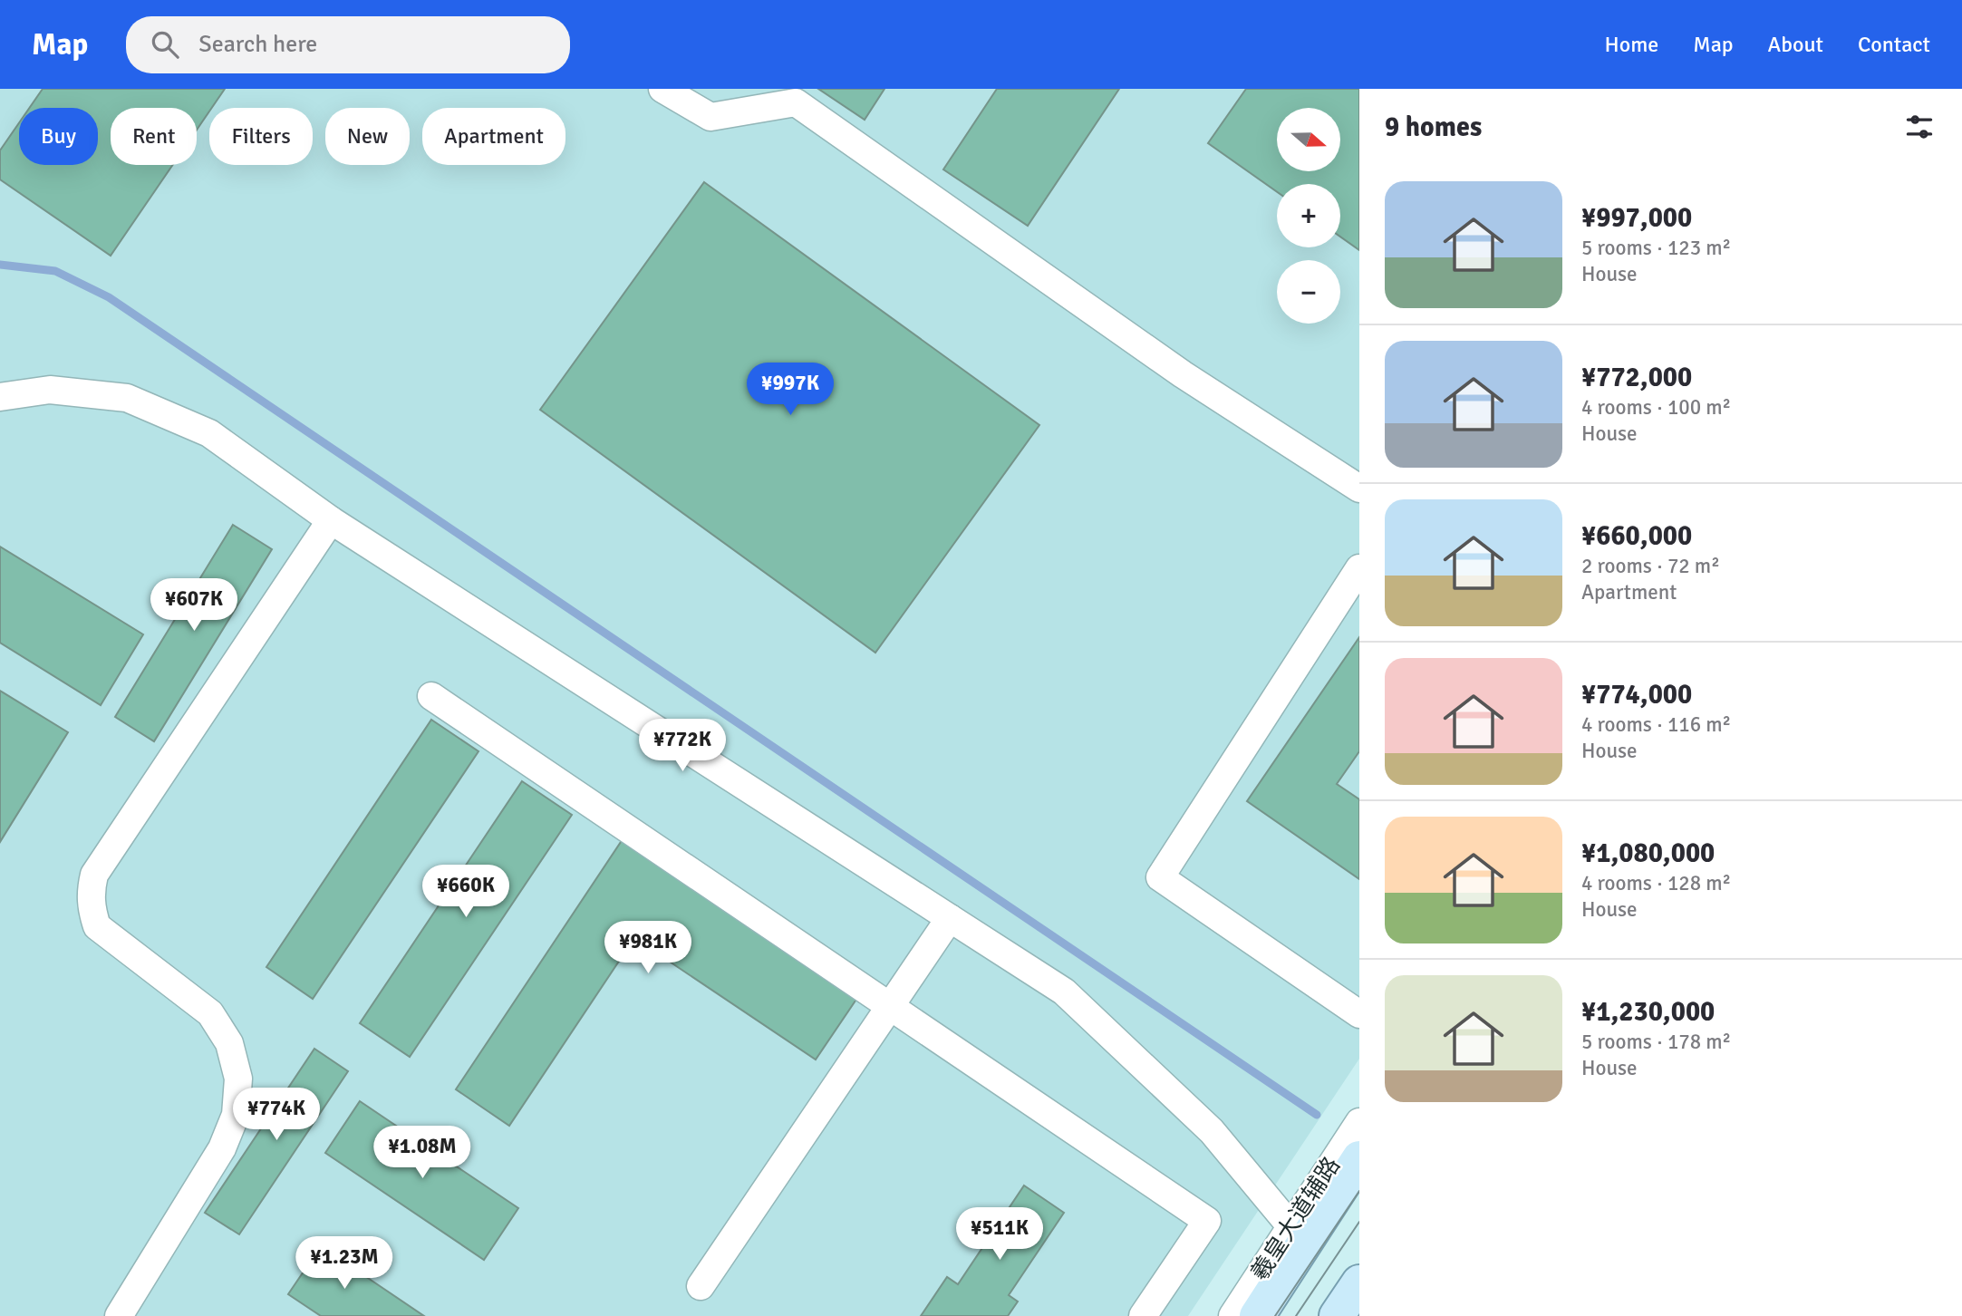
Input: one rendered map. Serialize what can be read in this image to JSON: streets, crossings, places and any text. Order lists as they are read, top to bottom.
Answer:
{
  "streets": {
    "street": ["羲皇大道辅路"]
  },
  "north": "right",
  "page": {
    "header": "Map",
    "search": "Search here",
    "nav": [
      "Home",
      "Map",
      "About",
      "Contact"
    ],
    "heading": "9 homes",
    "map_buttons": ["+", "−"],
    "chip": [
      "Buy",
      "Rent",
      "Filters",
      "New",
      "Apartment"
    ],
    "list": [
      {
        "name": "¥997,000",
        "note": "5 rooms · 123 m² · House"
      },
      {
        "name": "¥772,000",
        "note": "4 rooms · 100 m² · House"
      },
      {
        "name": "¥660,000",
        "note": "2 rooms · 72 m² · Apartment"
      },
      {
        "name": "¥774,000",
        "note": "4 rooms · 116 m² · House"
      },
      {
        "name": "¥1,080,000",
        "note": "4 rooms · 128 m² · House"
      },
      {
        "name": "¥1,230,000",
        "note": "5 rooms · 178 m² · House"
      }
    ],
    "price": [
      "¥997K",
      "¥607K",
      "¥772K",
      "¥660K",
      "¥981K",
      "¥774K",
      "¥1.08M",
      "¥511K",
      "¥1.23M"
    ]
  }
}
